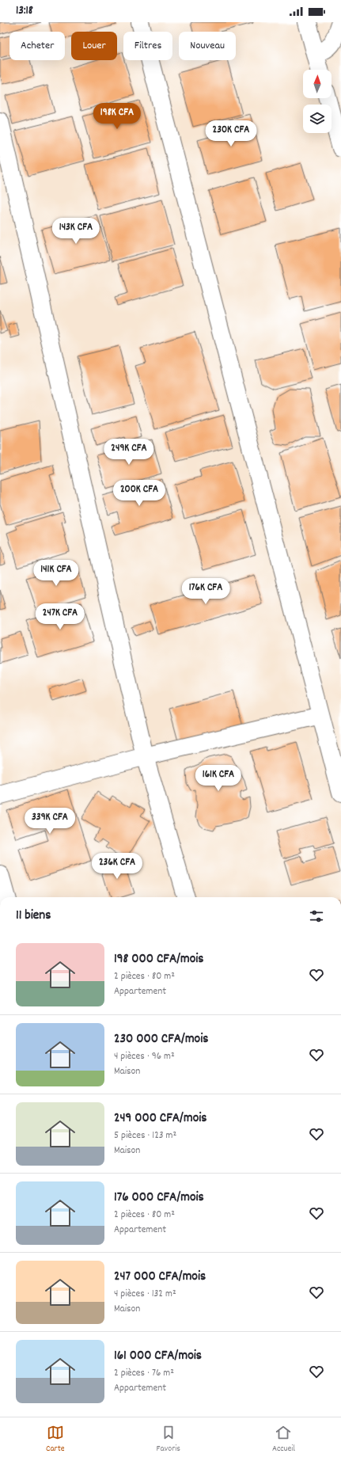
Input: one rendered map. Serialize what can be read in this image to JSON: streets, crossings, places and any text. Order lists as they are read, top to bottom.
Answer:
{
  "north": "top",
  "page": {
    "status": "13:18",
    "chip": [
      "Acheter",
      "Louer",
      "Filtres",
      "Nouveau"
    ],
    "price": [
      "198K CFA",
      "230K CFA",
      "143K CFA",
      "249K CFA",
      "200K CFA",
      "141K CFA",
      "176K CFA",
      "247K CFA",
      "161K CFA",
      "339K CFA",
      "236K CFA"
    ],
    "heading": "11 biens",
    "list": [
      {
        "name": "198 000 CFA/mois",
        "note": "2 pièces · 80 m² · Appartement"
      },
      {
        "name": "230 000 CFA/mois",
        "note": "4 pièces · 96 m² · Maison"
      },
      {
        "name": "249 000 CFA/mois",
        "note": "5 pièces · 123 m² · Maison"
      },
      {
        "name": "176 000 CFA/mois",
        "note": "2 pièces · 80 m² · Appartement"
      },
      {
        "name": "247 000 CFA/mois",
        "note": "4 pièces · 132 m² · Maison"
      },
      {
        "name": "161 000 CFA/mois",
        "note": "2 pièces · 76 m² · Appartement"
      }
    ],
    "tabs": ["Carte", "Favoris", "Accueil"]
  }
}
